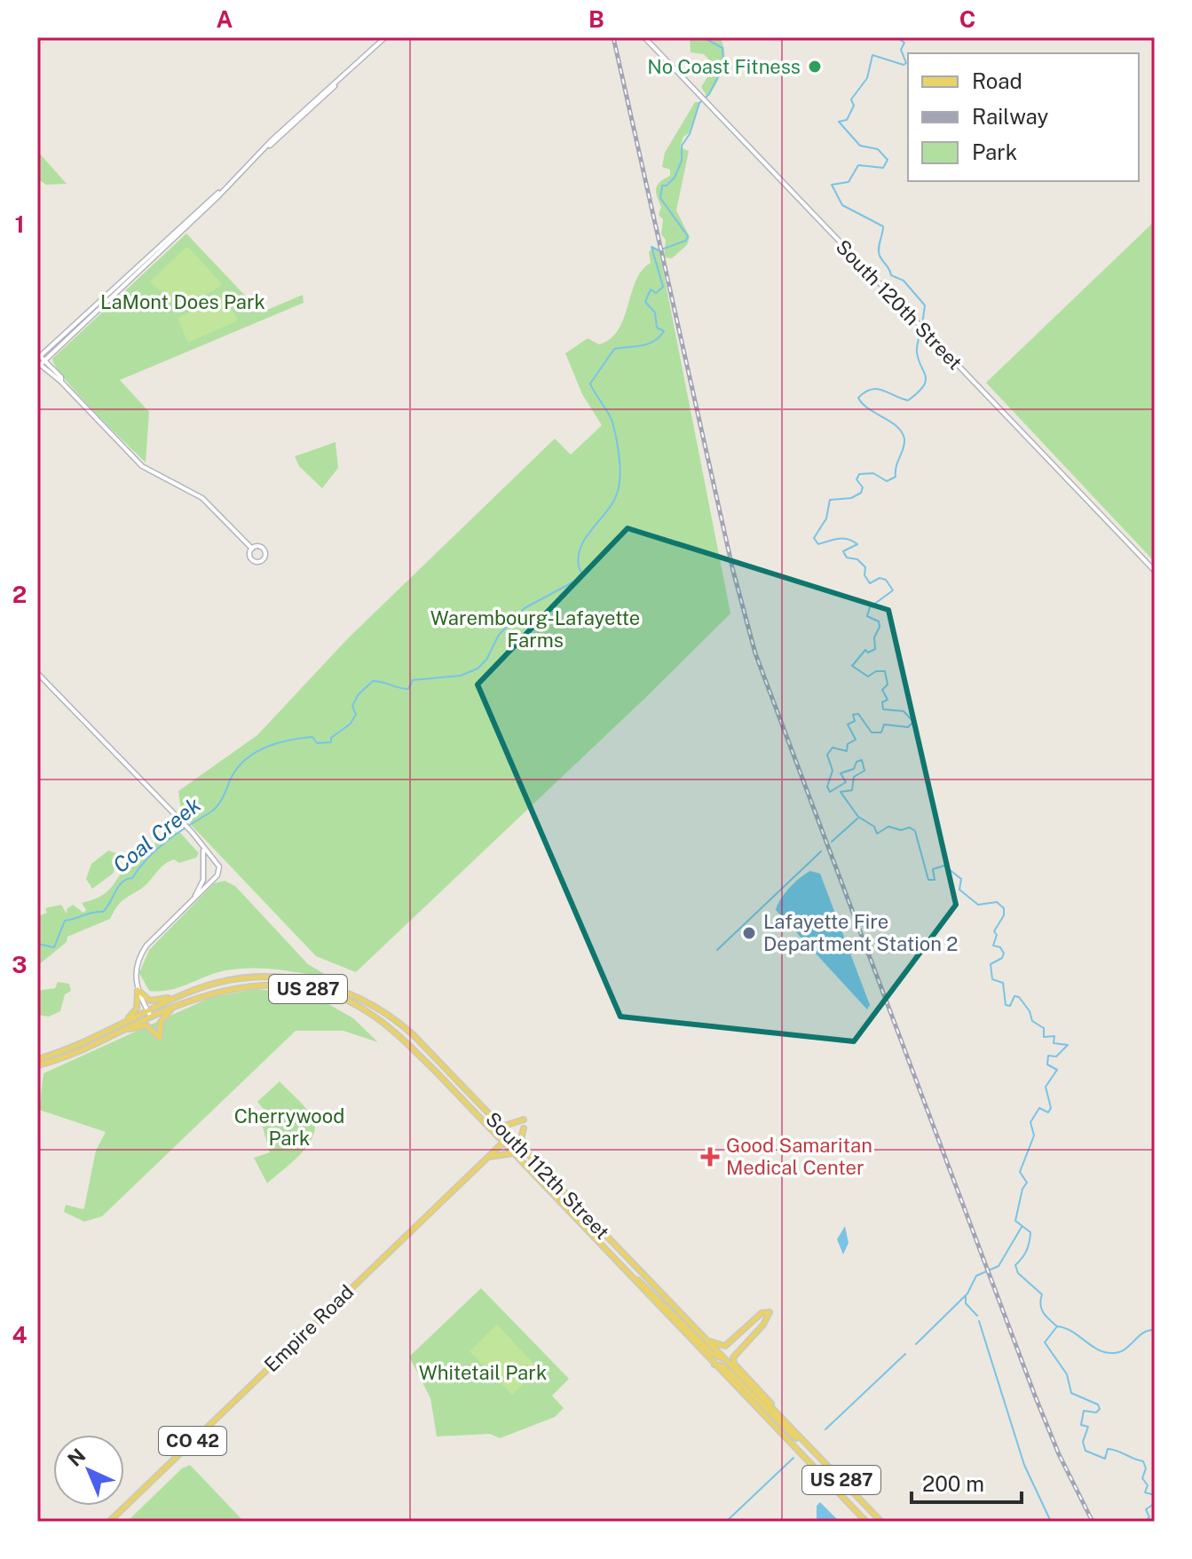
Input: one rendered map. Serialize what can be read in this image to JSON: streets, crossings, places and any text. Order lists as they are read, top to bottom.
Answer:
{
  "streets": {
    "main road": [
      "South 120th Street",
      "US 287",
      "South 112th Street",
      "Empire Road",
      "CO 42"
    ]
  },
  "crossings": [
    ["US 287", "South 112th Street"],
    ["South 112th Street", "Empire Road"]
  ],
  "water": ["Coal Creek"],
  "parks": [
    "LaMont Does Park",
    "Warembourg-Lafayette Farms",
    "Cherrywood Park",
    "Whitetail Park"
  ],
  "places": {
    "other": ["No Coast Fitness", "Lafayette Fire Department Station 2"],
    "health": ["Good Samaritan Medical Center"]
  },
  "legend": ["Road", "Railway", "Park"],
  "scale_bar": "200 m",
  "north": "top left",
  "grid": {
    "columns": ["A", "B", "C"],
    "rows": [
      "1",
      "2",
      "3",
      "4"
    ]
  }
}
